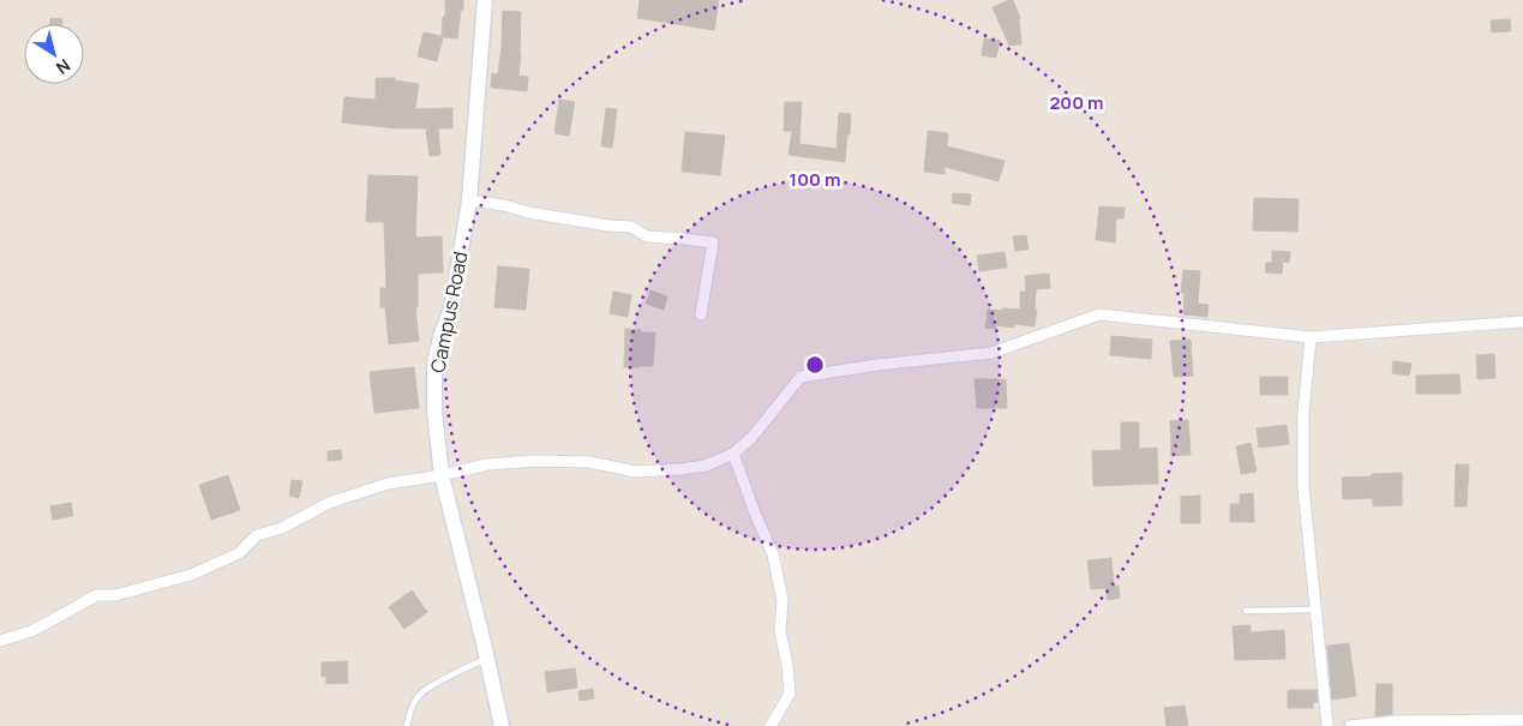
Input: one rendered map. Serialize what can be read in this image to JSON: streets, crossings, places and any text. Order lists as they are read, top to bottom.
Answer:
{
  "streets": {
    "street": ["Campus Road"]
  },
  "north": "bottom right",
  "rings": ["200 m", "100 m"]
}
